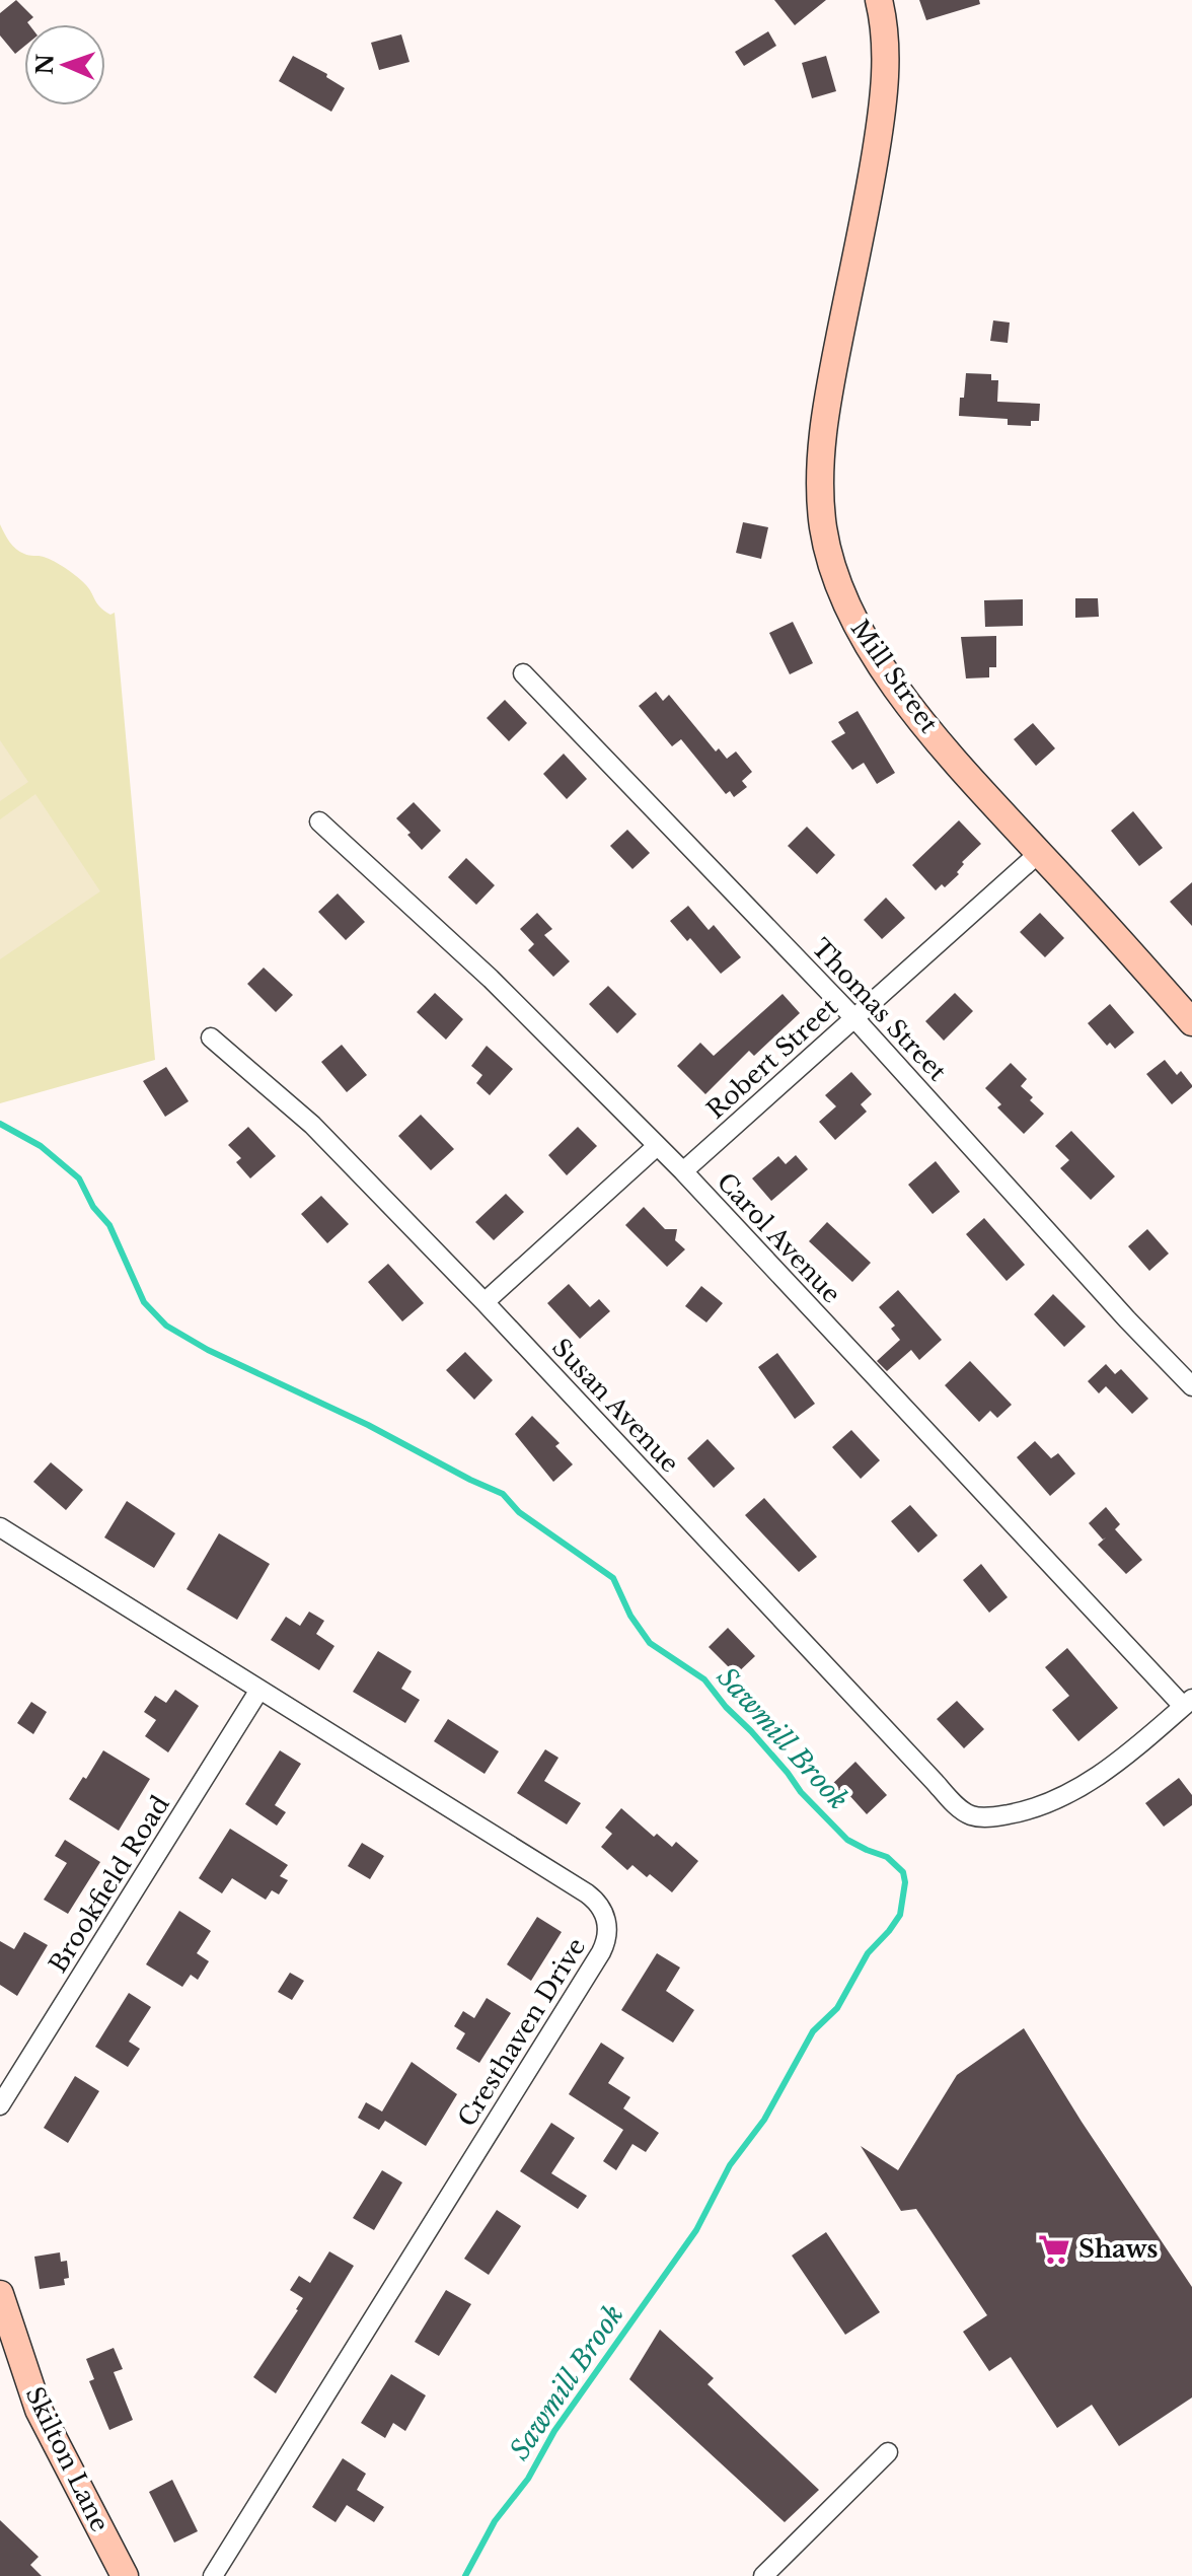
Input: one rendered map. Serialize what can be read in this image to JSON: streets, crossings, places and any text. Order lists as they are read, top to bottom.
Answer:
{
  "streets": {
    "street": [
      "Mill Street",
      "Thomas Street",
      "Robert Street",
      "Carol Avenue",
      "Susan Avenue",
      "Brookfield Road",
      "Cresthaven Drive",
      "Skilton Lane"
    ]
  },
  "crossings": [
    ["Mill Street", "Robert Street"],
    ["Thomas Street", "Robert Street"],
    ["Robert Street", "Carol Avenue"],
    ["Carol Avenue", "Susan Avenue"],
    ["Brookfield Road", "Cresthaven Drive"]
  ],
  "water": ["Sawmill Brook"],
  "places": {
    "supermarket": ["Shaws"]
  },
  "north": "left"
}
